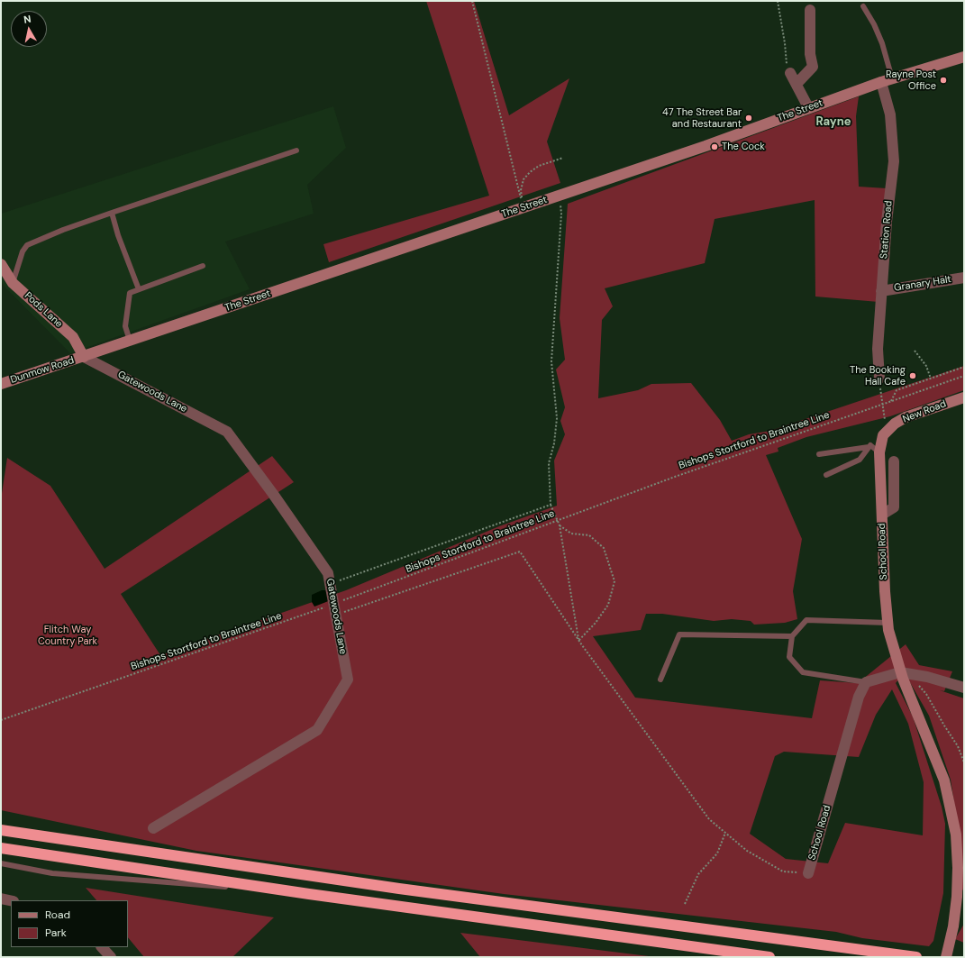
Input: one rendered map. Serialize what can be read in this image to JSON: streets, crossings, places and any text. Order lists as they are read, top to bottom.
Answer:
{
  "streets": {
    "street": [
      "The Street",
      "Station Road",
      "Granary Halt",
      "Pods Lane",
      "Dunmow Road",
      "Gatewoods Lane",
      "New Road",
      "School Road"
    ],
    "path": ["Bishops Stortford to Braintree Line"]
  },
  "crossings": [
    ["The Street", "Station Road"],
    ["The Street", "Pods Lane"],
    ["The Street", "Dunmow Road"],
    ["The Street", "Gatewoods Lane"],
    ["Station Road", "Granary Halt"],
    ["Pods Lane", "Dunmow Road"],
    ["Pods Lane", "Gatewoods Lane"],
    ["Dunmow Road", "Gatewoods Lane"],
    ["Gatewoods Lane", "Bishops Stortford to Braintree Line"],
    ["New Road", "School Road"]
  ],
  "districts": ["Rayne"],
  "parks": ["Flitch Way Country Park"],
  "places": [
    "Rayne Post Office",
    "47 The Street Bar and Restaurant",
    "The Cock",
    "The Booking Hall Cafe"
  ],
  "legend": ["Road", "Park"],
  "north": "top"
}
